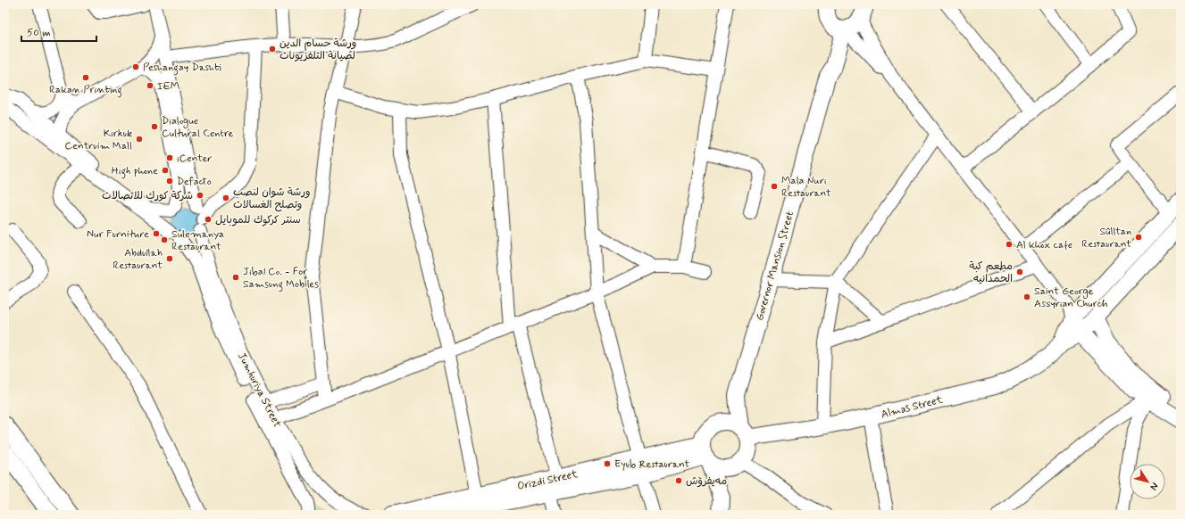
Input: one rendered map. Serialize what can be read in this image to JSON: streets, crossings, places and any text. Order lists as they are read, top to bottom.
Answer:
{
  "streets": {
    "main road": ["Governor Mansion Street", "Almas Street", "Orizdi Street"],
    "street": ["Jumhuriya Street"]
  },
  "crossings": [
    ["Governor Mansion Street", "Almas Street"],
    ["Governor Mansion Street", "Orizdi Street"],
    ["Almas Street", "Orizdi Street"]
  ],
  "places": [
    "ورشة حسام الدين لصيانة التلفزيونات",
    "Peshangay Dashti",
    "Rakan Printing",
    "IEM",
    "Dialogue Cultural Centre",
    "Kirkuk Centruim Mall",
    "iCenter",
    "High phone",
    "Defacto",
    "Mala Nuri Restaurant",
    "شركة كورك للاتصالات",
    "ورشة شوان لنصب وتصلح الغسالات",
    "سنتر كركوك للموبايل",
    "Nur Furniture",
    "Sûlltan Restaurant",
    "Sulemanya Restaurant",
    "Al khox cafe",
    "Abdullah Restaurant",
    "مطعم كبة الحمدانيه",
    "Jibal Co. - For Samsung Mobiles",
    "Saint George Assyrian Church",
    "Eyub Restaurant",
    "مەیفرۆش"
  ],
  "scale_bar": "50 m",
  "north": "bottom right"
}
